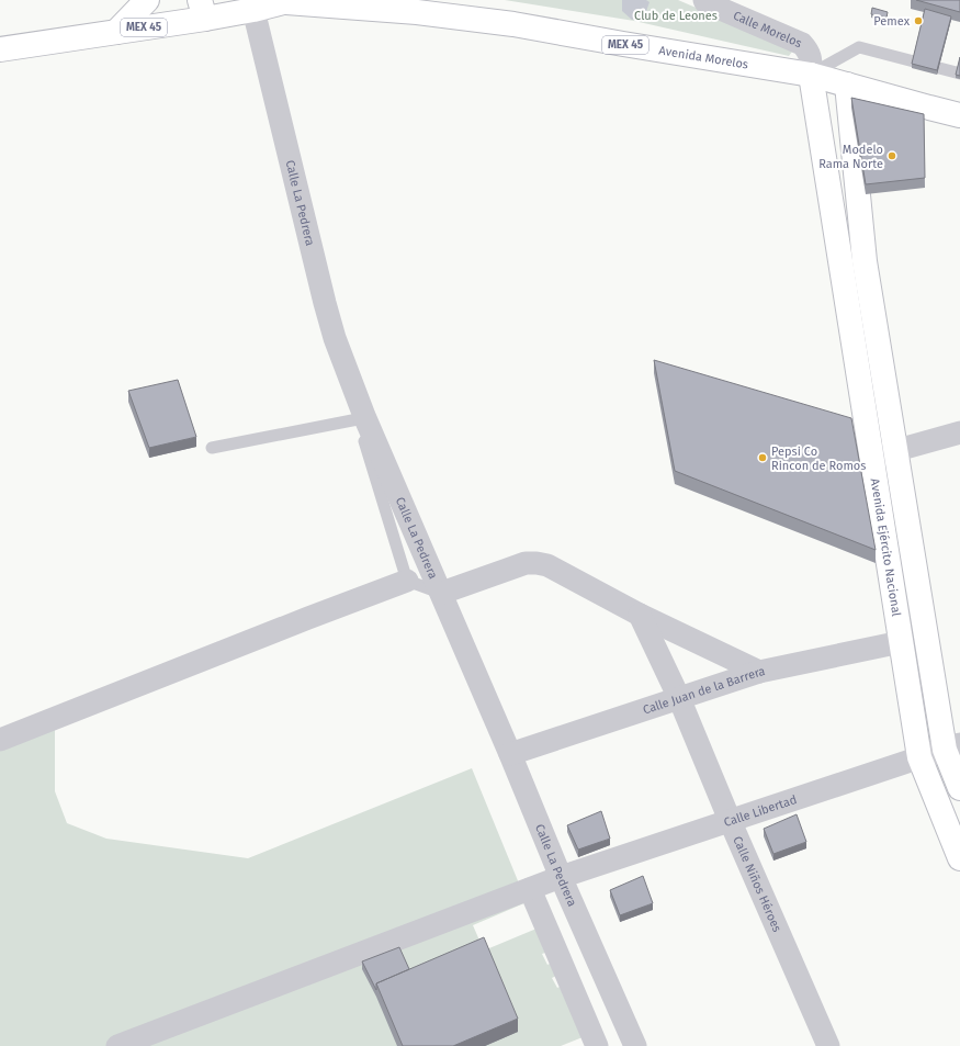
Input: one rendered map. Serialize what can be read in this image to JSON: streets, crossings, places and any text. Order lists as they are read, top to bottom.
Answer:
{
  "streets": {
    "main road": ["MEX 45", "Avenida Morelos", "Avenida Ejército Nacional"],
    "street": [
      "Calle Morelos",
      "Calle La Pedrera",
      "Calle Juan de la Barrera",
      "Calle Libertad",
      "Calle Niños Héroes"
    ]
  },
  "crossings": [
    ["MEX 45", "Avenida Morelos"],
    ["MEX 45", "Calle La Pedrera"],
    ["Calle Morelos", "Avenida Morelos"],
    ["Calle Morelos", "Avenida Ejército Nacional"],
    ["Avenida Morelos", "Avenida Ejército Nacional"],
    ["Calle La Pedrera", "Calle Juan de la Barrera"],
    ["Calle La Pedrera", "Calle Libertad"],
    ["Avenida Ejército Nacional", "Calle Juan de la Barrera"],
    ["Avenida Ejército Nacional", "Calle Libertad"],
    ["Calle Juan de la Barrera", "Calle Niños Héroes"],
    ["Calle Libertad", "Calle Niños Héroes"]
  ],
  "parks": ["Club de Leones"],
  "places": ["Pemex", "Modelo Rama Norte", "Pepsi Co Rincon de Romos"]
}
